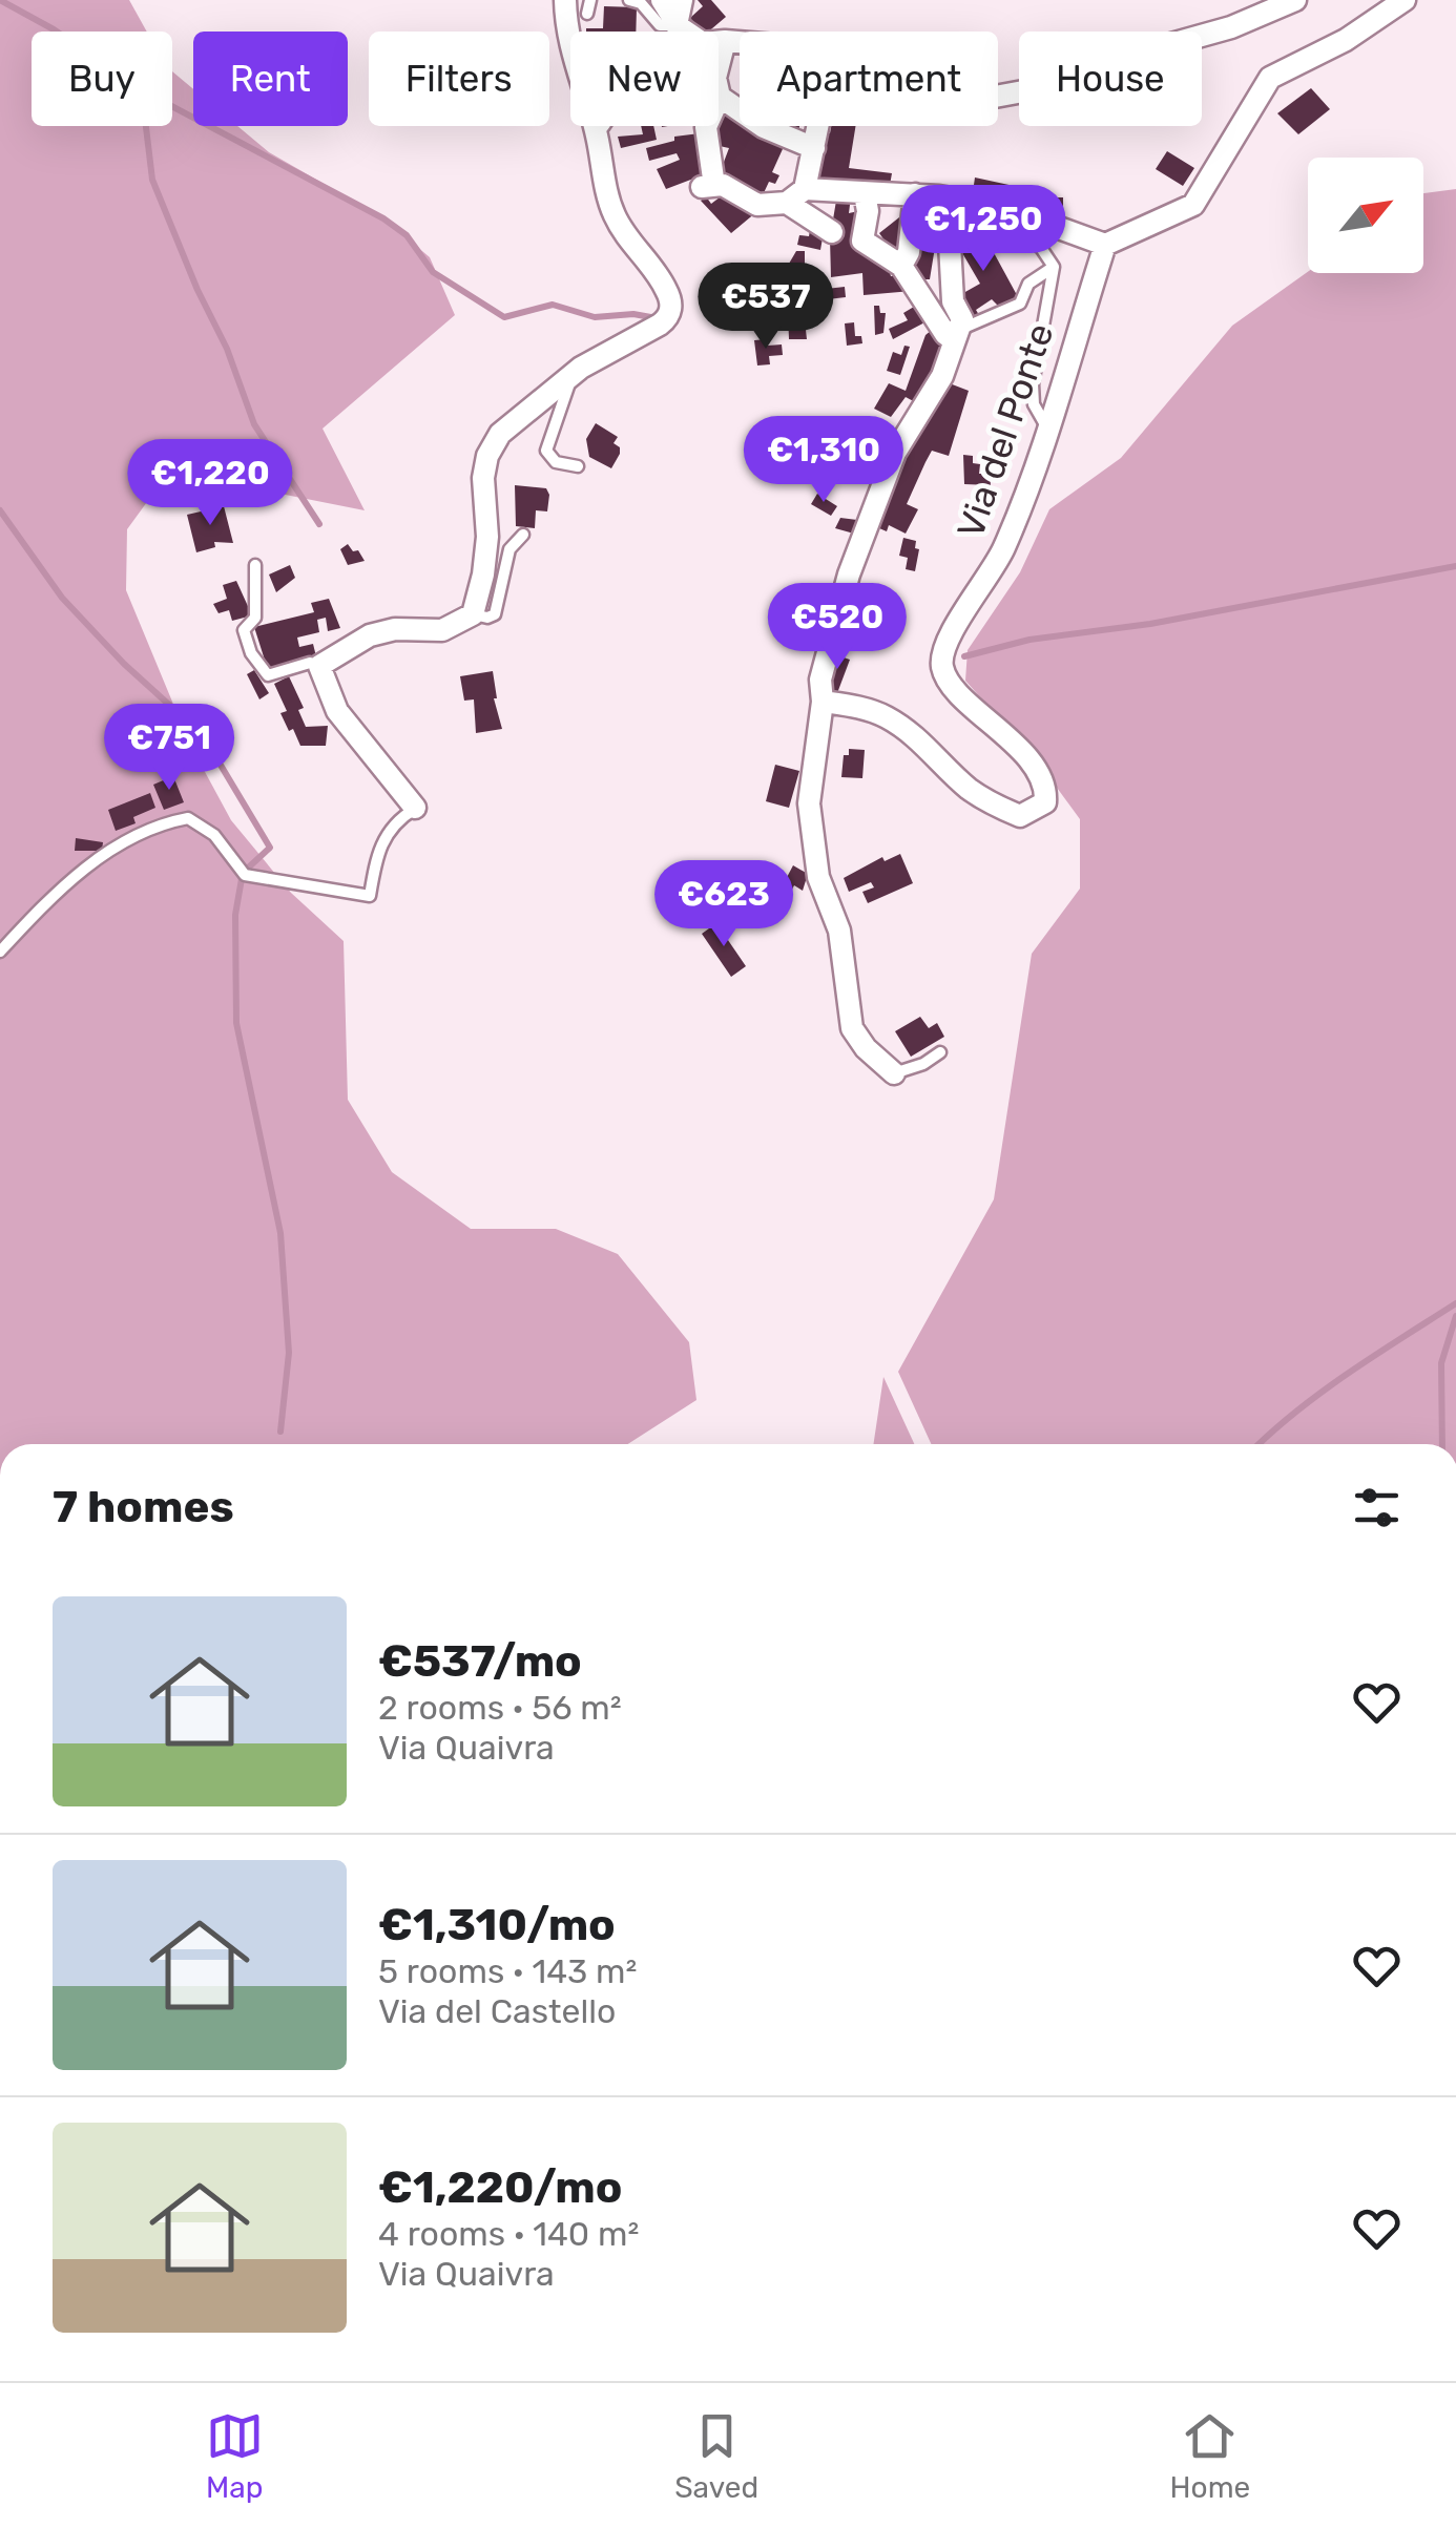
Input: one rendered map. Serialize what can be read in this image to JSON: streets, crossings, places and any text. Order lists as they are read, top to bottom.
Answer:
{
  "streets": {
    "street": ["Via del Ponte"]
  },
  "north": "top right",
  "page": {
    "chip": [
      "Buy",
      "Rent",
      "Filters",
      "New",
      "Apartment",
      "House"
    ],
    "price": [
      "€1,250",
      "€537",
      "€1,310",
      "€1,220",
      "€520",
      "€751",
      "€623"
    ],
    "heading": "7 homes",
    "list": [
      {
        "name": "€537/mo",
        "note": "2 rooms · 56 m² · Via Quaivra"
      },
      {
        "name": "€1,310/mo",
        "note": "5 rooms · 143 m² · Via del Castello"
      },
      {
        "name": "€1,220/mo",
        "note": "4 rooms · 140 m² · Via Quaivra"
      }
    ],
    "tabs": ["Map", "Saved", "Home"]
  }
}
